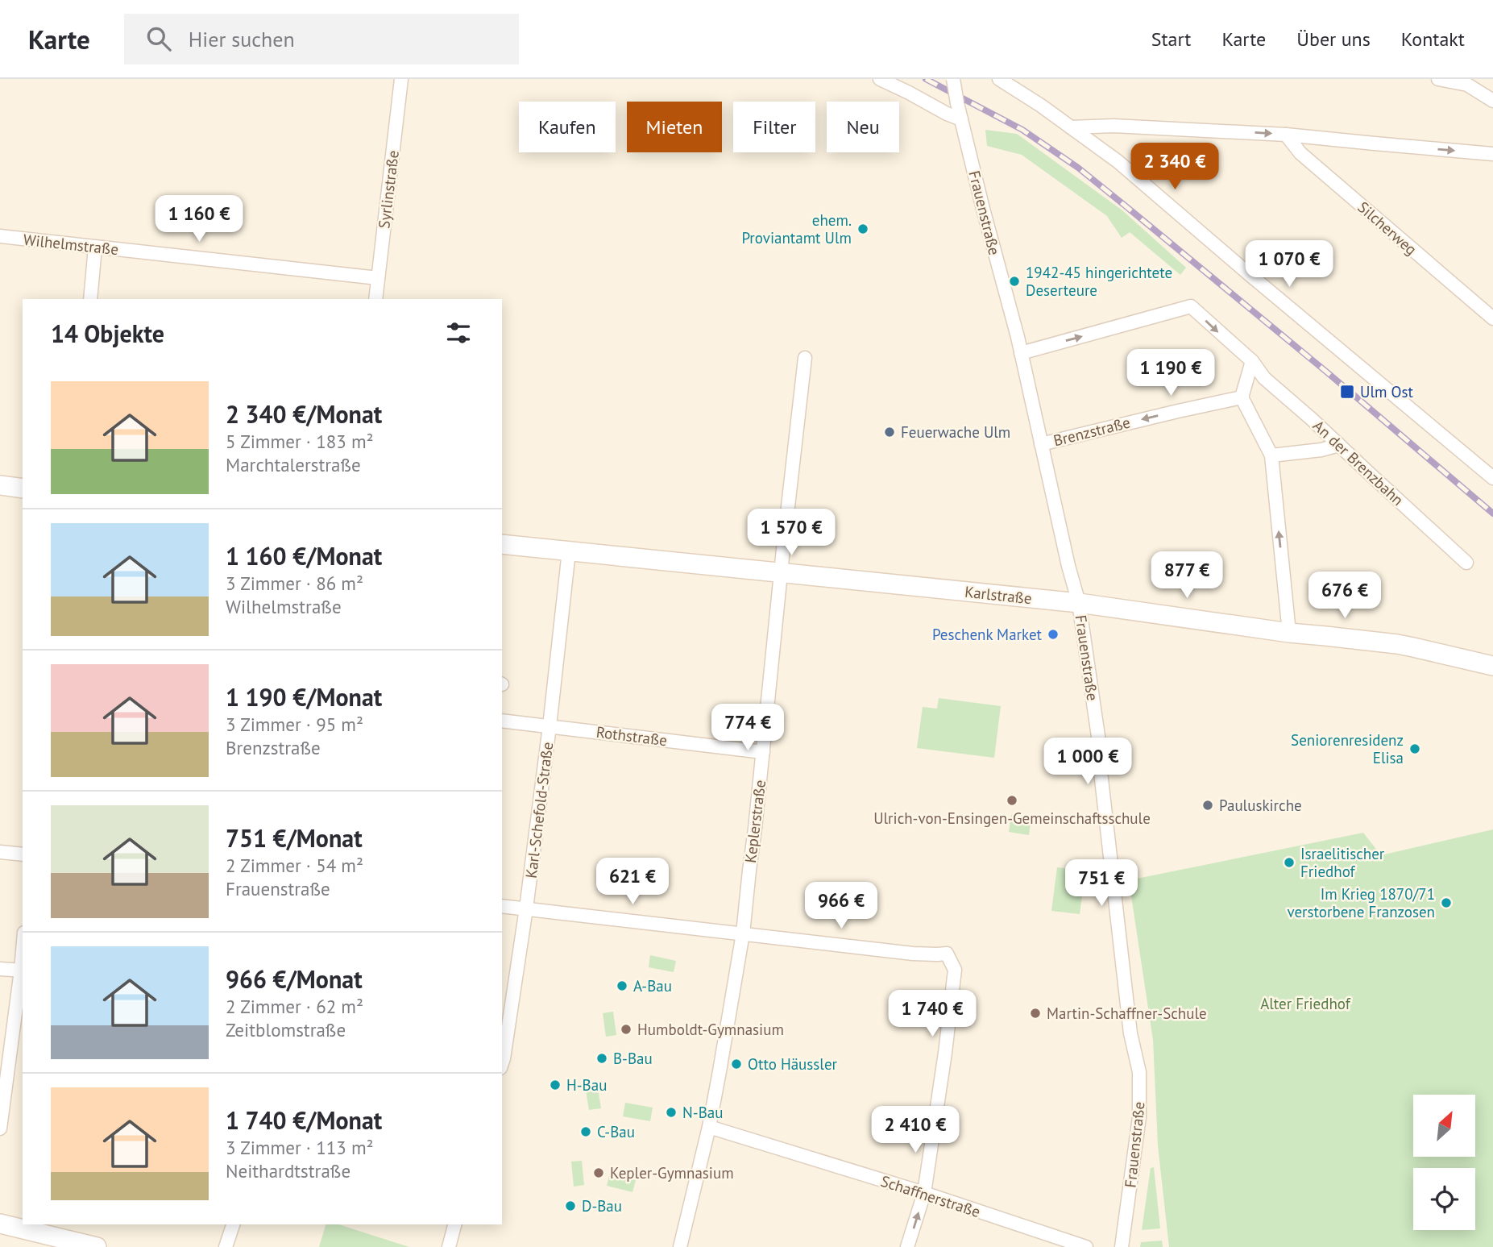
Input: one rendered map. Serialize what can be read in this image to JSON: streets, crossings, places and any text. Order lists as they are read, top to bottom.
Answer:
{
  "streets": {
    "main road": ["Karlstraße"],
    "street": [
      "Syrlinstraße",
      "Frauenstraße",
      "Silcherweg",
      "Wilhelmstraße",
      "Brenzstraße",
      "An der Brenzbahn",
      "Rothstraße",
      "Karl-Schefold-Straße",
      "Keplerstraße",
      "Schaffnerstraße"
    ]
  },
  "crossings": [
    ["Syrlinstraße", "Wilhelmstraße"],
    ["Frauenstraße", "Brenzstraße"],
    ["Frauenstraße", "An der Brenzbahn"],
    ["Frauenstraße", "Karlstraße"],
    ["Karlstraße", "Karl-Schefold-Straße"],
    ["Karlstraße", "Keplerstraße"],
    ["Rothstraße", "Karl-Schefold-Straße"],
    ["Rothstraße", "Keplerstraße"],
    ["Keplerstraße", "Schaffnerstraße"]
  ],
  "one_way": ["Brenzstraße", "An der Brenzbahn"],
  "parks": ["Alter Friedhof"],
  "places": {
    "other": [
      "ehem. Proviantamt Ulm",
      "1942-45 hingerichtete Deserteure",
      "Feuerwache Ulm",
      "Peschenk Market",
      "Seniorenresidenz Elisa",
      "Ulrich-von-Ensingen-Gemeinschaftsschule",
      "Pauluskirche",
      "Israelitischer Friedhof",
      "Im Krieg 1870/71 verstorbene Franzosen",
      "A-Bau",
      "Martin-Schaffner-Schule",
      "Humboldt-Gymnasium",
      "B-Bau",
      "Otto Häussler",
      "H-Bau",
      "N-Bau",
      "C-Bau",
      "Kepler-Gymnasium",
      "D-Bau"
    ],
    "transit": ["Ulm Ost"]
  },
  "north": "top right",
  "page": {
    "header": "Karte",
    "search": "Hier suchen",
    "nav": [
      "Start",
      "Karte",
      "Über uns",
      "Kontakt"
    ],
    "chip": [
      "Kaufen",
      "Mieten",
      "Filter",
      "Neu"
    ],
    "price": [
      "2 340 €",
      "1 160 €",
      "1 070 €",
      "1 190 €",
      "1 570 €",
      "877 €",
      "676 €",
      "774 €",
      "1 000 €",
      "621 €",
      "751 €",
      "966 €",
      "1 740 €",
      "2 410 €"
    ],
    "heading": "14 Objekte",
    "list": [
      {
        "name": "2 340 €/Monat",
        "note": "5 Zimmer · 183 m² · Marchtalerstraße"
      },
      {
        "name": "1 160 €/Monat",
        "note": "3 Zimmer · 86 m² · Wilhelmstraße"
      },
      {
        "name": "1 190 €/Monat",
        "note": "3 Zimmer · 95 m² · Brenzstraße"
      },
      {
        "name": "751 €/Monat",
        "note": "2 Zimmer · 54 m² · Frauenstraße"
      },
      {
        "name": "966 €/Monat",
        "note": "2 Zimmer · 62 m² · Zeitblomstraße"
      },
      {
        "name": "1 740 €/Monat",
        "note": "3 Zimmer · 113 m² · Neithardtstraße"
      }
    ]
  }
}
